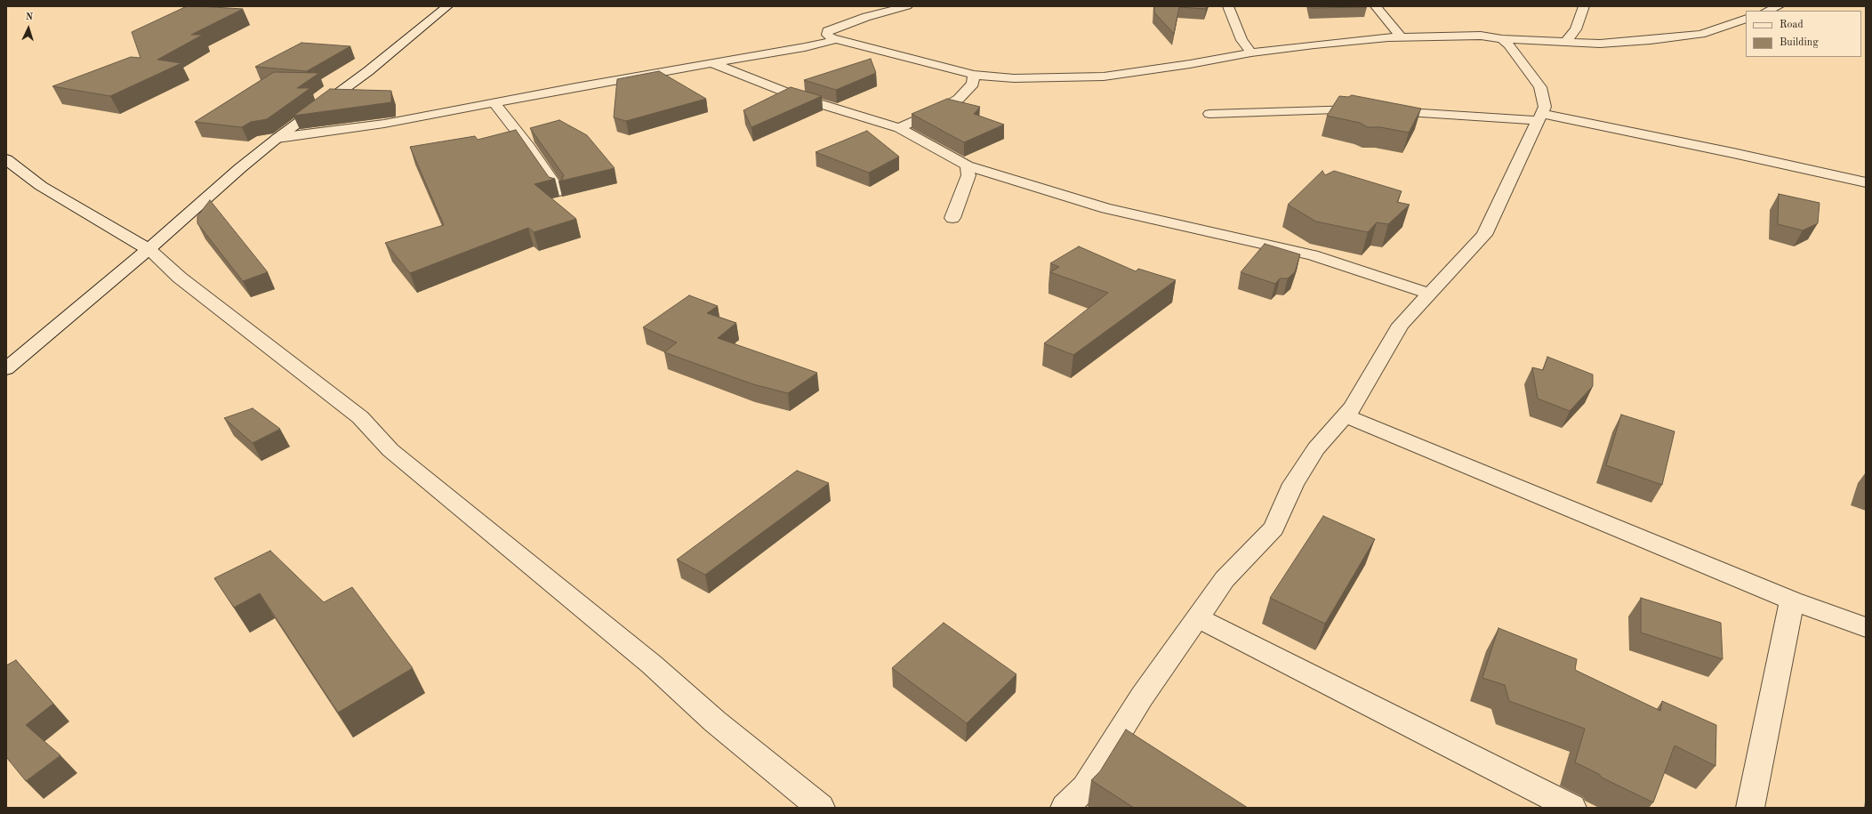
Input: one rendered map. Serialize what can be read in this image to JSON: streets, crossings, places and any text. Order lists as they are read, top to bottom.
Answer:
{
  "legend": ["Road", "Building"],
  "north": "top"
}
